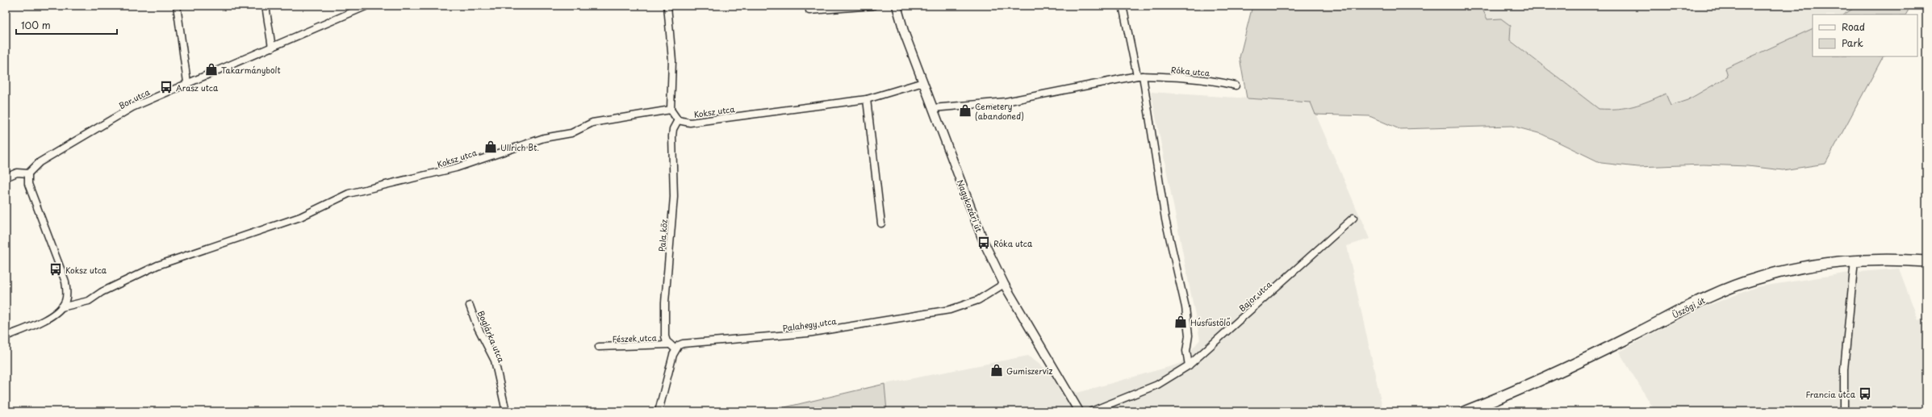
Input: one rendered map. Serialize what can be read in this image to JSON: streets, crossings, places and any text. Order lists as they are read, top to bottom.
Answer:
{
  "streets": {
    "main road": ["Üszögi út"],
    "street": [
      "Róka utca",
      "Bor utca",
      "Koksz utca",
      "Nagykozári út",
      "Pala köz",
      "Bajor utca",
      "Palahegy utca",
      "Boglárka utca",
      "Fészek utca"
    ]
  },
  "crossings": [
    ["Róka utca", "Nagykozári út"],
    ["Bor utca", "Koksz utca"],
    ["Koksz utca", "Nagykozári út"],
    ["Koksz utca", "Pala köz"],
    ["Nagykozári út", "Palahegy utca"],
    ["Pala köz", "Fészek utca"]
  ],
  "places": {
    "shop": [
      "Takarmánybolt",
      "Cemetery (abandoned)",
      "Ullrich Bt.",
      "Húsfüstölő",
      "Gumiszerviz"
    ],
    "bus stop": [
      "Arasz utca",
      "Róka utca",
      "Koksz utca",
      "Francia utca"
    ]
  },
  "legend": ["Road", "Park"],
  "scale_bar": "100 m"
}
